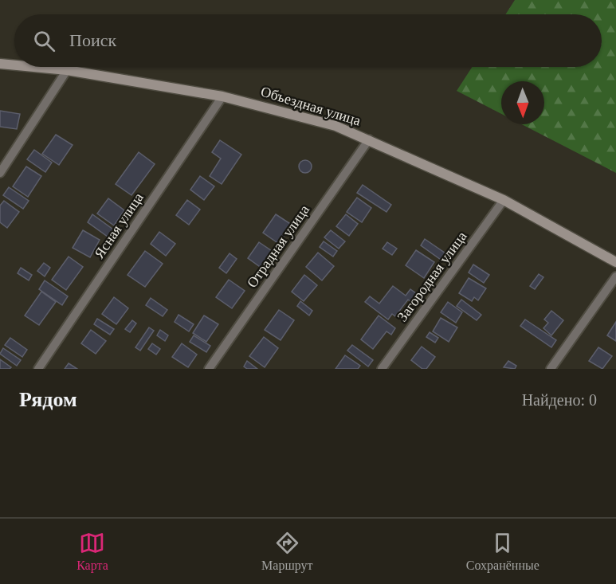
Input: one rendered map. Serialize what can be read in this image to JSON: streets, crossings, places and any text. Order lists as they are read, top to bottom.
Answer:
{
  "streets": {
    "main road": ["Объездная улица"],
    "street": ["Ясная улица", "Отрадная улица", "Загородная улица"]
  },
  "crossings": [
    ["Объездная улица", "Ясная улица"],
    ["Объездная улица", "Отрадная улица"],
    ["Объездная улица", "Загородная улица"]
  ],
  "north": "bottom",
  "page": {
    "search": "Поиск",
    "heading": ["Рядом", "Найдено: 0"],
    "nav": ["Карта", "Маршрут", "Сохранённые"]
  }
}
